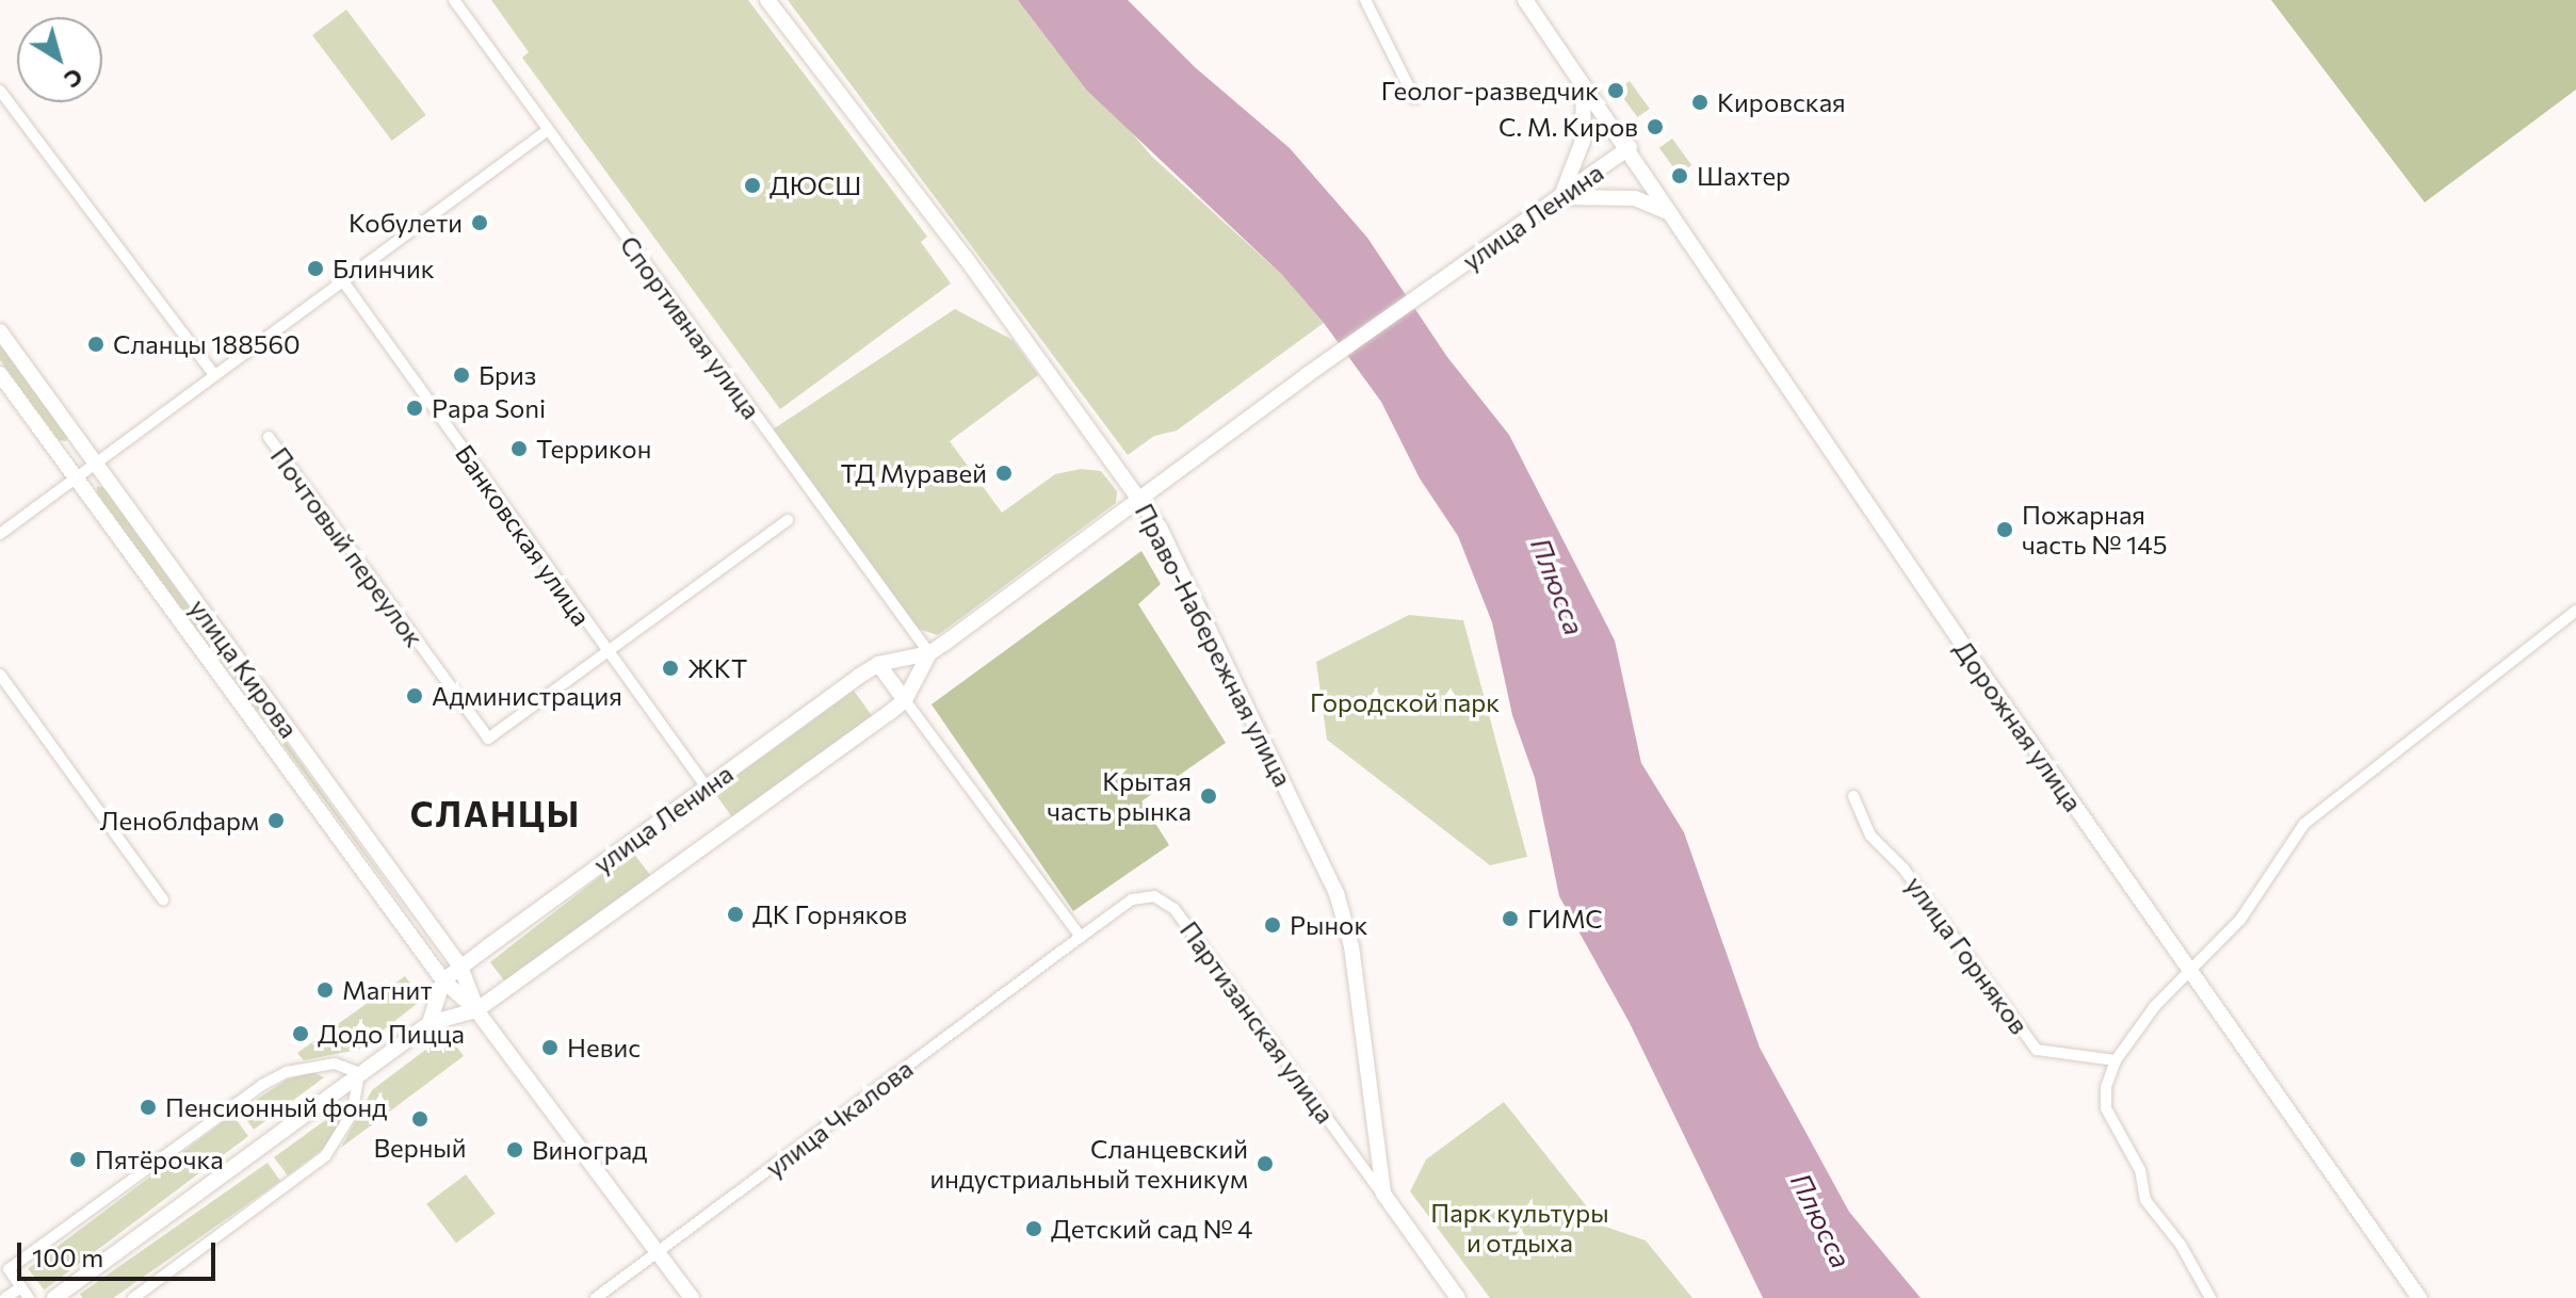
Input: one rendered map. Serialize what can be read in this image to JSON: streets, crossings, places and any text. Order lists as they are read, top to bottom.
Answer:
{
  "streets": {
    "main road": [
      "улица Ленина",
      "Право-Набережная улица",
      "улица Кирова",
      "Дорожная улица",
      "Партизанская улица"
    ],
    "street": [
      "Спортивная улица",
      "Банковская улица",
      "Почтовый переулок",
      "улица Горняков",
      "улица Чкалова"
    ]
  },
  "crossings": [
    ["улица Ленина", "Спортивная улица"],
    ["улица Ленина", "Банковская улица"],
    ["улица Ленина", "Право-Набережная улица"],
    ["улица Ленина", "улица Кирова"],
    ["улица Ленина", "Дорожная улица"],
    ["Банковская улица", "Почтовый переулок"],
    ["Право-Набережная улица", "Партизанская улица"],
    ["улица Кирова", "улица Чкалова"],
    ["Партизанская улица", "улица Чкалова"]
  ],
  "districts": ["СЛАНЦЫ"],
  "water": ["Плюсса"],
  "parks": ["Городской парк", "Парк культуры и отдыха"],
  "places": [
    "Геолог-разведчик",
    "Кировская",
    "С. М. Киров",
    "Шахтер",
    "ДЮСШ",
    "Кобулети",
    "Блинчик",
    "Сланцы 188560",
    "Бриз",
    "Papa Soni",
    "Террикон",
    "ТД Муравей",
    "Пожарная часть № 145",
    "ЖКТ",
    "Администрация",
    "Крытая часть рынка",
    "Леноблфарм",
    "ДК Горняков",
    "ГИМС",
    "Рынок",
    "Магнит",
    "Додо Пицца",
    "Невис",
    "Пенсионный фонд",
    "Верный",
    "Виноград",
    "Пятёрочка",
    "Сланцевский индустриальный техникум",
    "Детский сад № 4"
  ],
  "scale_bar": "100 m",
  "north": "bottom right"
}
